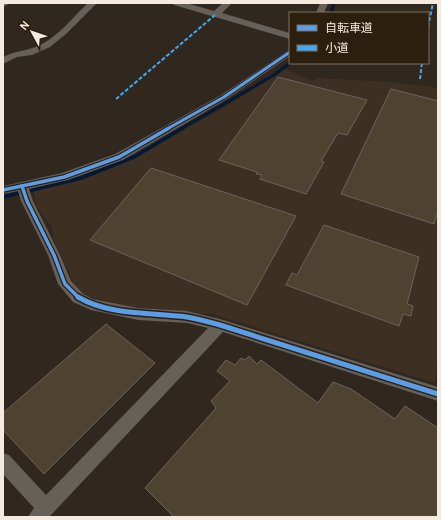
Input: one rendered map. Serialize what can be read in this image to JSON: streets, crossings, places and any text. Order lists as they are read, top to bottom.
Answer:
{
  "legend": ["自転車道", "小道"],
  "north": "top left"
}
